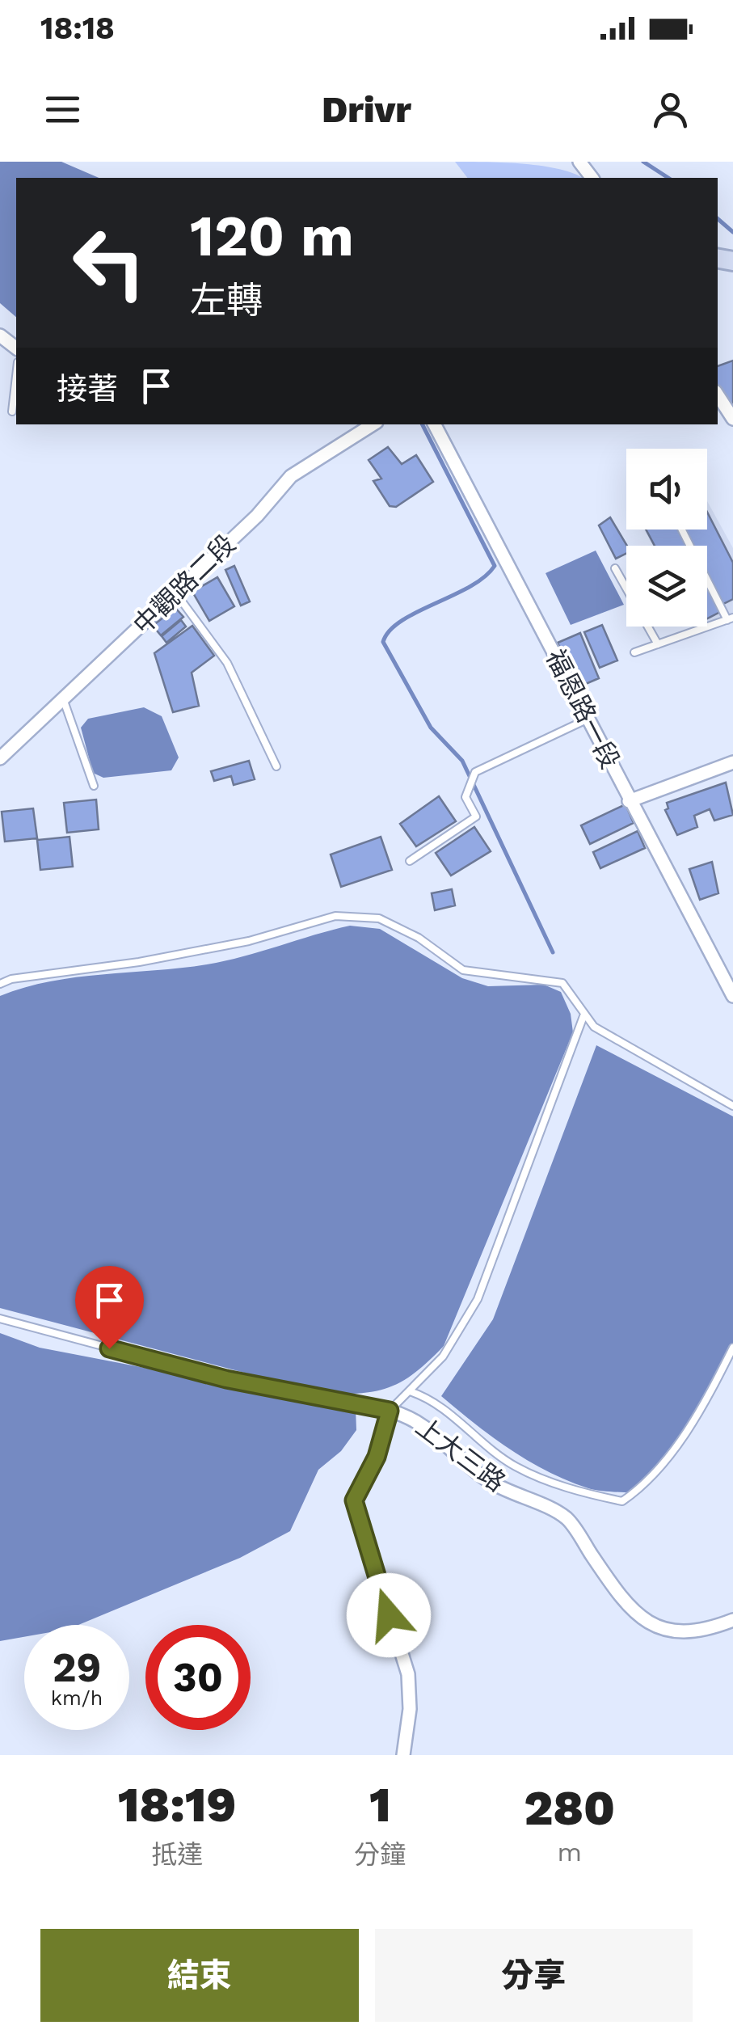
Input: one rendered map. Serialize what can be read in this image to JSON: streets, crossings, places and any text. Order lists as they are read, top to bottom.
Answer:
{
  "streets": {
    "street": ["中觀路二段", "福恩路一段", "上大三路"]
  },
  "page": {
    "status": "18:18",
    "header": "Drivr",
    "turn": ["120 m", "左轉"],
    "then": "接著",
    "speed": "29 km/h",
    "limit": "30",
    "eta": [
      "18:19",
      "抵達",
      "1",
      "分鐘",
      "280",
      "m"
    ],
    "buttons": ["結束", "分享"]
  }
}
